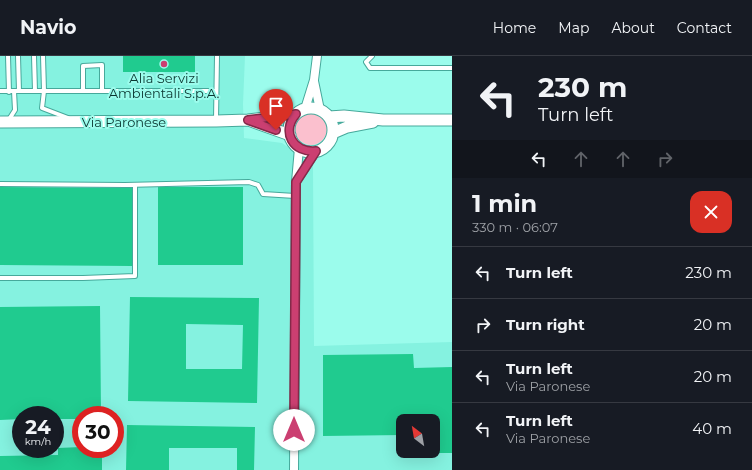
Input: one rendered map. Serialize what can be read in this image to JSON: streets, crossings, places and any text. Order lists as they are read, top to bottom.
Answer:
{
  "streets": {
    "main road": ["Via Paronese"]
  },
  "places": ["Alia Servizi Ambientali S.p.A."],
  "north": "top left",
  "page": {
    "header": "Navio",
    "nav": [
      "Home",
      "Map",
      "About",
      "Contact"
    ],
    "turn": ["230 m", "Turn left"],
    "heading": ["1 min", "330 m · 06:07"],
    "list": [
      {
        "name": "Turn left",
        "value": "230 m"
      },
      {
        "name": "Turn right",
        "value": "20 m"
      },
      {
        "name": "Turn left",
        "note": "Via Paronese",
        "value": "20 m"
      },
      {
        "name": "Turn left",
        "note": "Via Paronese",
        "value": "40 m"
      }
    ],
    "speed": "24 km/h",
    "limit": "30"
  }
}
